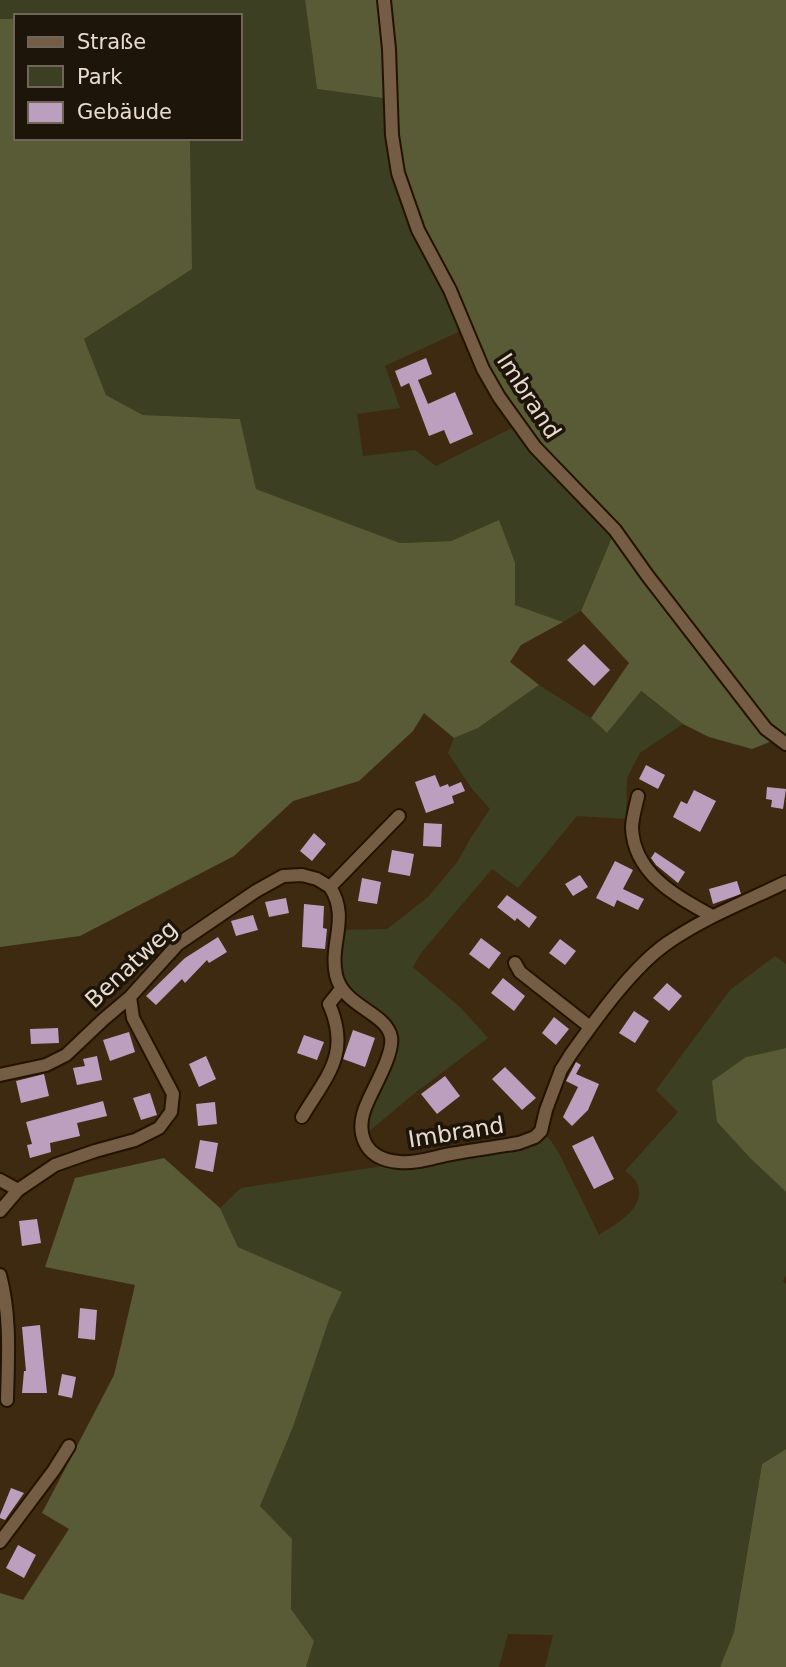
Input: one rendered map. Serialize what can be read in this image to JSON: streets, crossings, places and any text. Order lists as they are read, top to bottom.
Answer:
{
  "streets": {
    "street": ["Imbrand", "Benatweg"]
  },
  "legend": ["Straße", "Park", "Gebäude"]
}
